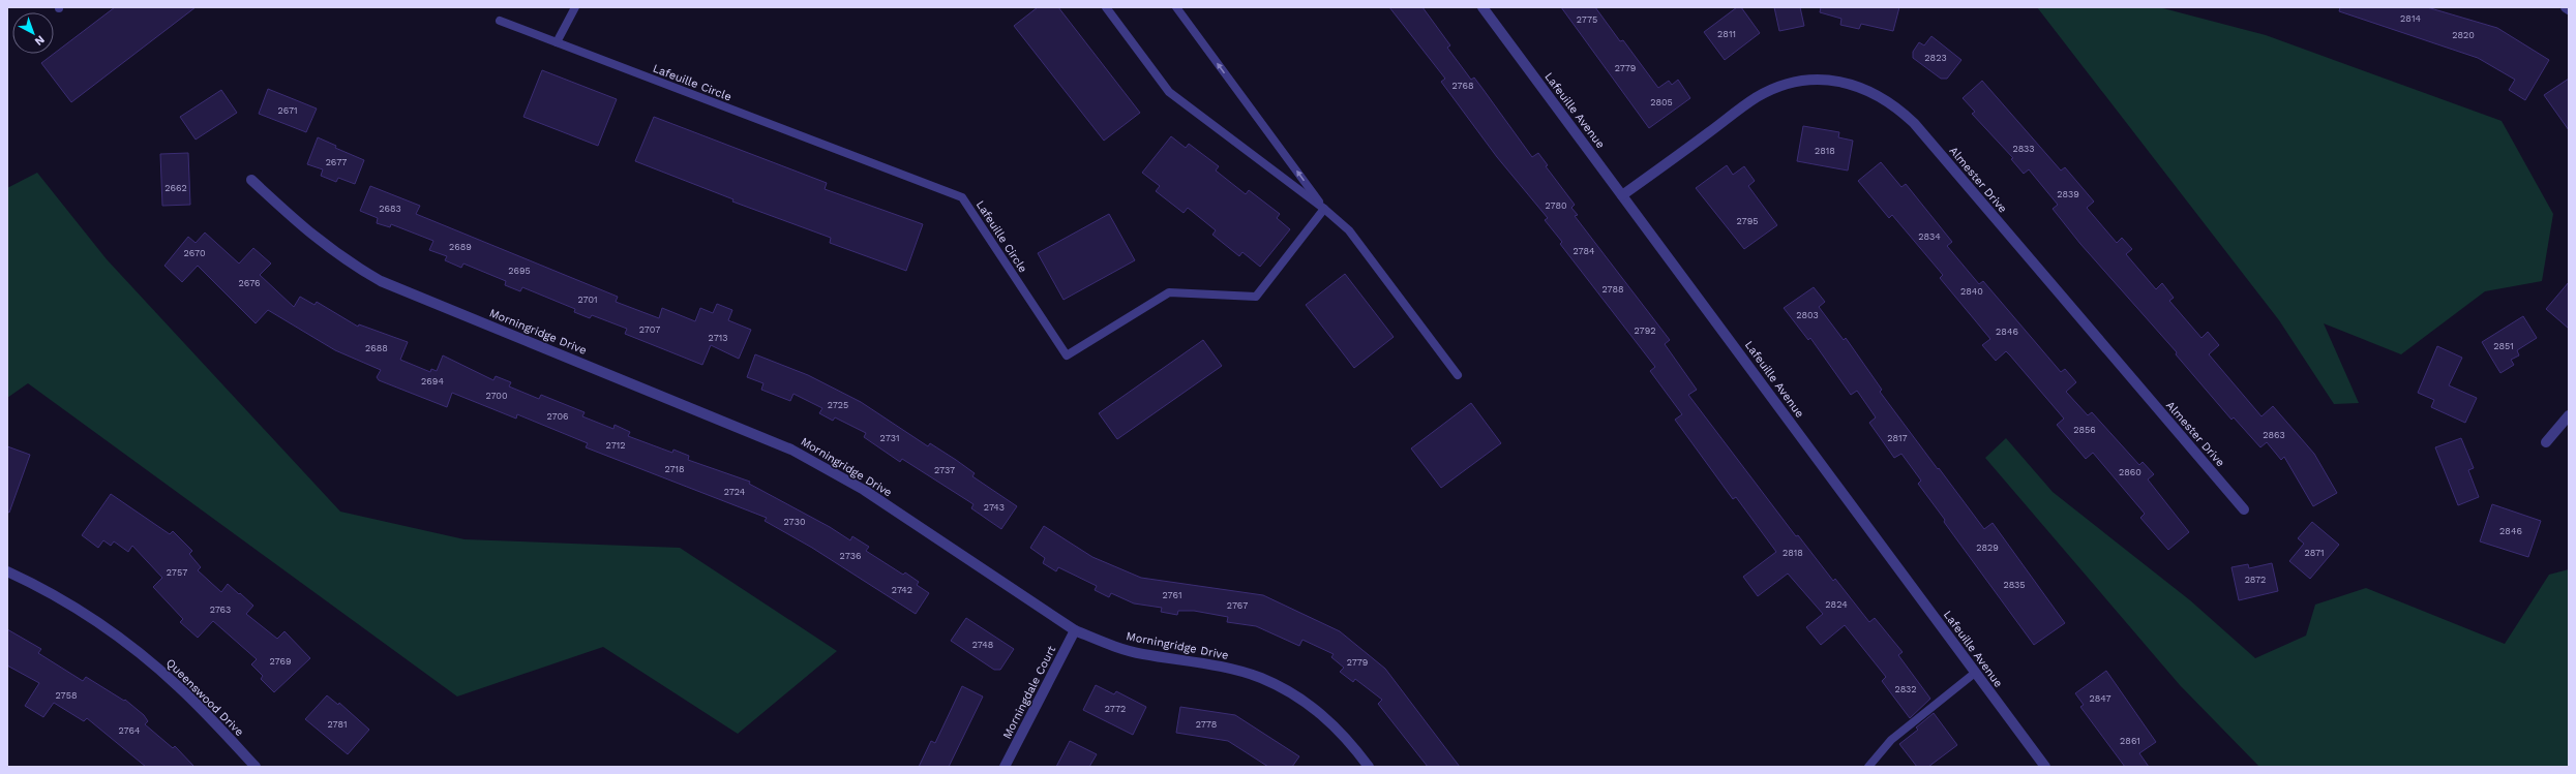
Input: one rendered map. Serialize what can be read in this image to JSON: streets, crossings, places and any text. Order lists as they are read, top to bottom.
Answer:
{
  "streets": {
    "street": [
      "Lafeuille Avenue",
      "Almester Drive",
      "Morningridge Drive",
      "Morningdale Court",
      "Queenswood Drive"
    ],
    "lane": ["Lafeuille Circle"]
  },
  "crossings": [
    ["Lafeuille Avenue", "Almester Drive"],
    ["Morningridge Drive", "Morningdale Court"]
  ],
  "house_numbers": [
    "2814",
    "2775",
    "2811",
    "2820",
    "2823",
    "2779",
    "2768",
    "2805",
    "2671",
    "2833",
    "2818",
    "2677",
    "2662",
    "2839",
    "2780",
    "2683",
    "2795",
    "2834",
    "2689",
    "2784",
    "2670",
    "2695",
    "2676",
    "2788",
    "2840",
    "2701",
    "2803",
    "2707",
    "2792",
    "2846",
    "2713",
    "2851",
    "2688",
    "2694",
    "2700",
    "2725",
    "2706",
    "2856",
    "2863",
    "2731",
    "2817",
    "2712",
    "2718",
    "2737",
    "2860",
    "2724",
    "2743",
    "2730",
    "2846",
    "2829",
    "2818",
    "2871",
    "2736",
    "2757",
    "2872",
    "2835",
    "2742",
    "2761",
    "2824",
    "2767",
    "2763",
    "2748",
    "2769",
    "2779",
    "2832",
    "2758",
    "2847",
    "2772",
    "2781",
    "2778",
    "2764",
    "2861"
  ],
  "north": "bottom right"
}
